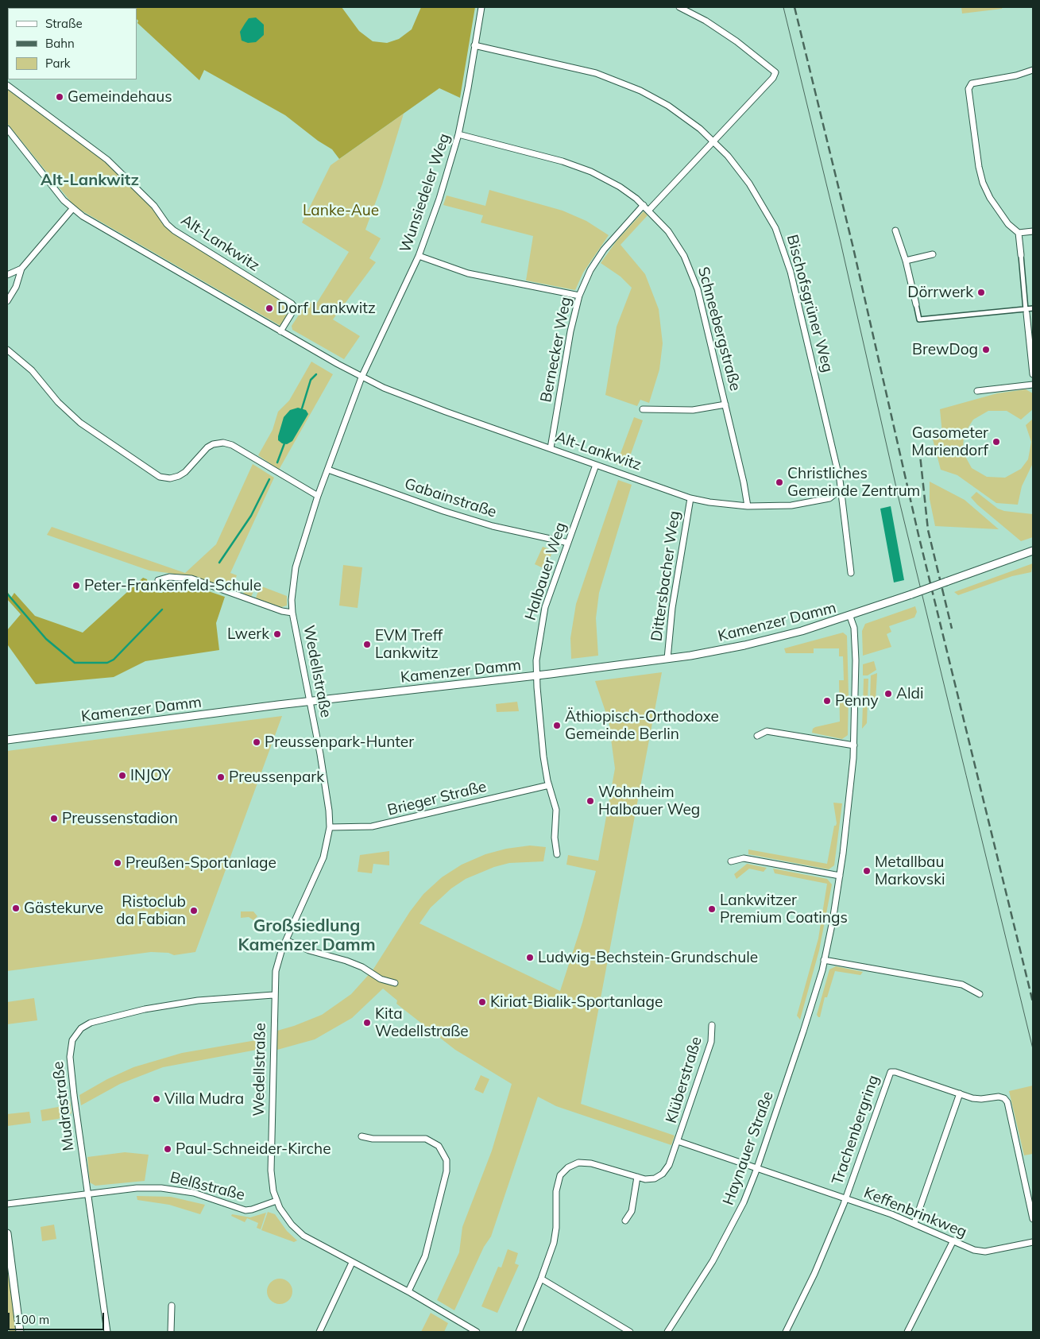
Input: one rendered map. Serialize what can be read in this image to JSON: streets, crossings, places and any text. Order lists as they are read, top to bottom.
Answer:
{
  "streets": {
    "main road": ["Kamenzer Damm"],
    "street": [
      "Wunsiedeler Weg",
      "Alt-Lankwitz",
      "Bischofsgrüner Weg",
      "Schneebergstraße",
      "Bernecker Weg",
      "Gabainstraße",
      "Halbauer Weg",
      "Dittersbacher Weg",
      "Wedellstraße",
      "Brieger Straße",
      "Klüberstraße",
      "Mudrastraße",
      "Trachenbergring",
      "Haynauer Straße",
      "Belßstraße",
      "Keffenbrinkweg"
    ]
  },
  "crossings": [
    ["Wunsiedeler Weg", "Alt-Lankwitz"],
    ["Wunsiedeler Weg", "Bischofsgrüner Weg"],
    ["Wunsiedeler Weg", "Schneebergstraße"],
    ["Wunsiedeler Weg", "Wedellstraße"],
    ["Alt-Lankwitz", "Bischofsgrüner Weg"],
    ["Alt-Lankwitz", "Schneebergstraße"],
    ["Alt-Lankwitz", "Bernecker Weg"],
    ["Alt-Lankwitz", "Halbauer Weg"],
    ["Alt-Lankwitz", "Dittersbacher Weg"],
    ["Alt-Lankwitz", "Wedellstraße"],
    ["Schneebergstraße", "Bernecker Weg"],
    ["Gabainstraße", "Halbauer Weg"],
    ["Gabainstraße", "Wedellstraße"],
    ["Halbauer Weg", "Kamenzer Damm"],
    ["Halbauer Weg", "Brieger Straße"],
    ["Dittersbacher Weg", "Kamenzer Damm"],
    ["Kamenzer Damm", "Wedellstraße"],
    ["Kamenzer Damm", "Haynauer Straße"],
    ["Wedellstraße", "Brieger Straße"],
    ["Wedellstraße", "Mudrastraße"],
    ["Wedellstraße", "Belßstraße"],
    ["Klüberstraße", "Keffenbrinkweg"],
    ["Mudrastraße", "Belßstraße"],
    ["Trachenbergring", "Keffenbrinkweg"],
    ["Haynauer Straße", "Keffenbrinkweg"]
  ],
  "districts": ["Alt-Lankwitz", "Großsiedlung Kamenzer Damm"],
  "parks": ["Lanke-Aue"],
  "places": [
    "Gemeindehaus",
    "Dörrwerk",
    "Dorf Lankwitz",
    "BrewDog",
    "Gasometer Mariendorf",
    "Christliches Gemeinde Zentrum",
    "Peter-Frankenfeld-Schule",
    "Lwerk",
    "EVM Treff Lankwitz",
    "Aldi",
    "Penny",
    "Äthiopisch-Orthodoxe Gemeinde Berlin",
    "Preussenpark-Hunter",
    "INJOY",
    "Preussenpark",
    "Wohnheim Halbauer Weg",
    "Preussenstadion",
    "Preußen-Sportanlage",
    "Metallbau Markovski",
    "Gästekurve",
    "Lankwitzer Premium Coatings",
    "Ristoclub da Fabian",
    "Ludwig-Bechstein-Grundschule",
    "Kiriat-Bialik-Sportanlage",
    "Kita Wedellstraße",
    "Villa Mudra",
    "Paul-Schneider-Kirche"
  ],
  "legend": ["Straße", "Bahn", "Park"],
  "scale_bar": "100 m"
}
